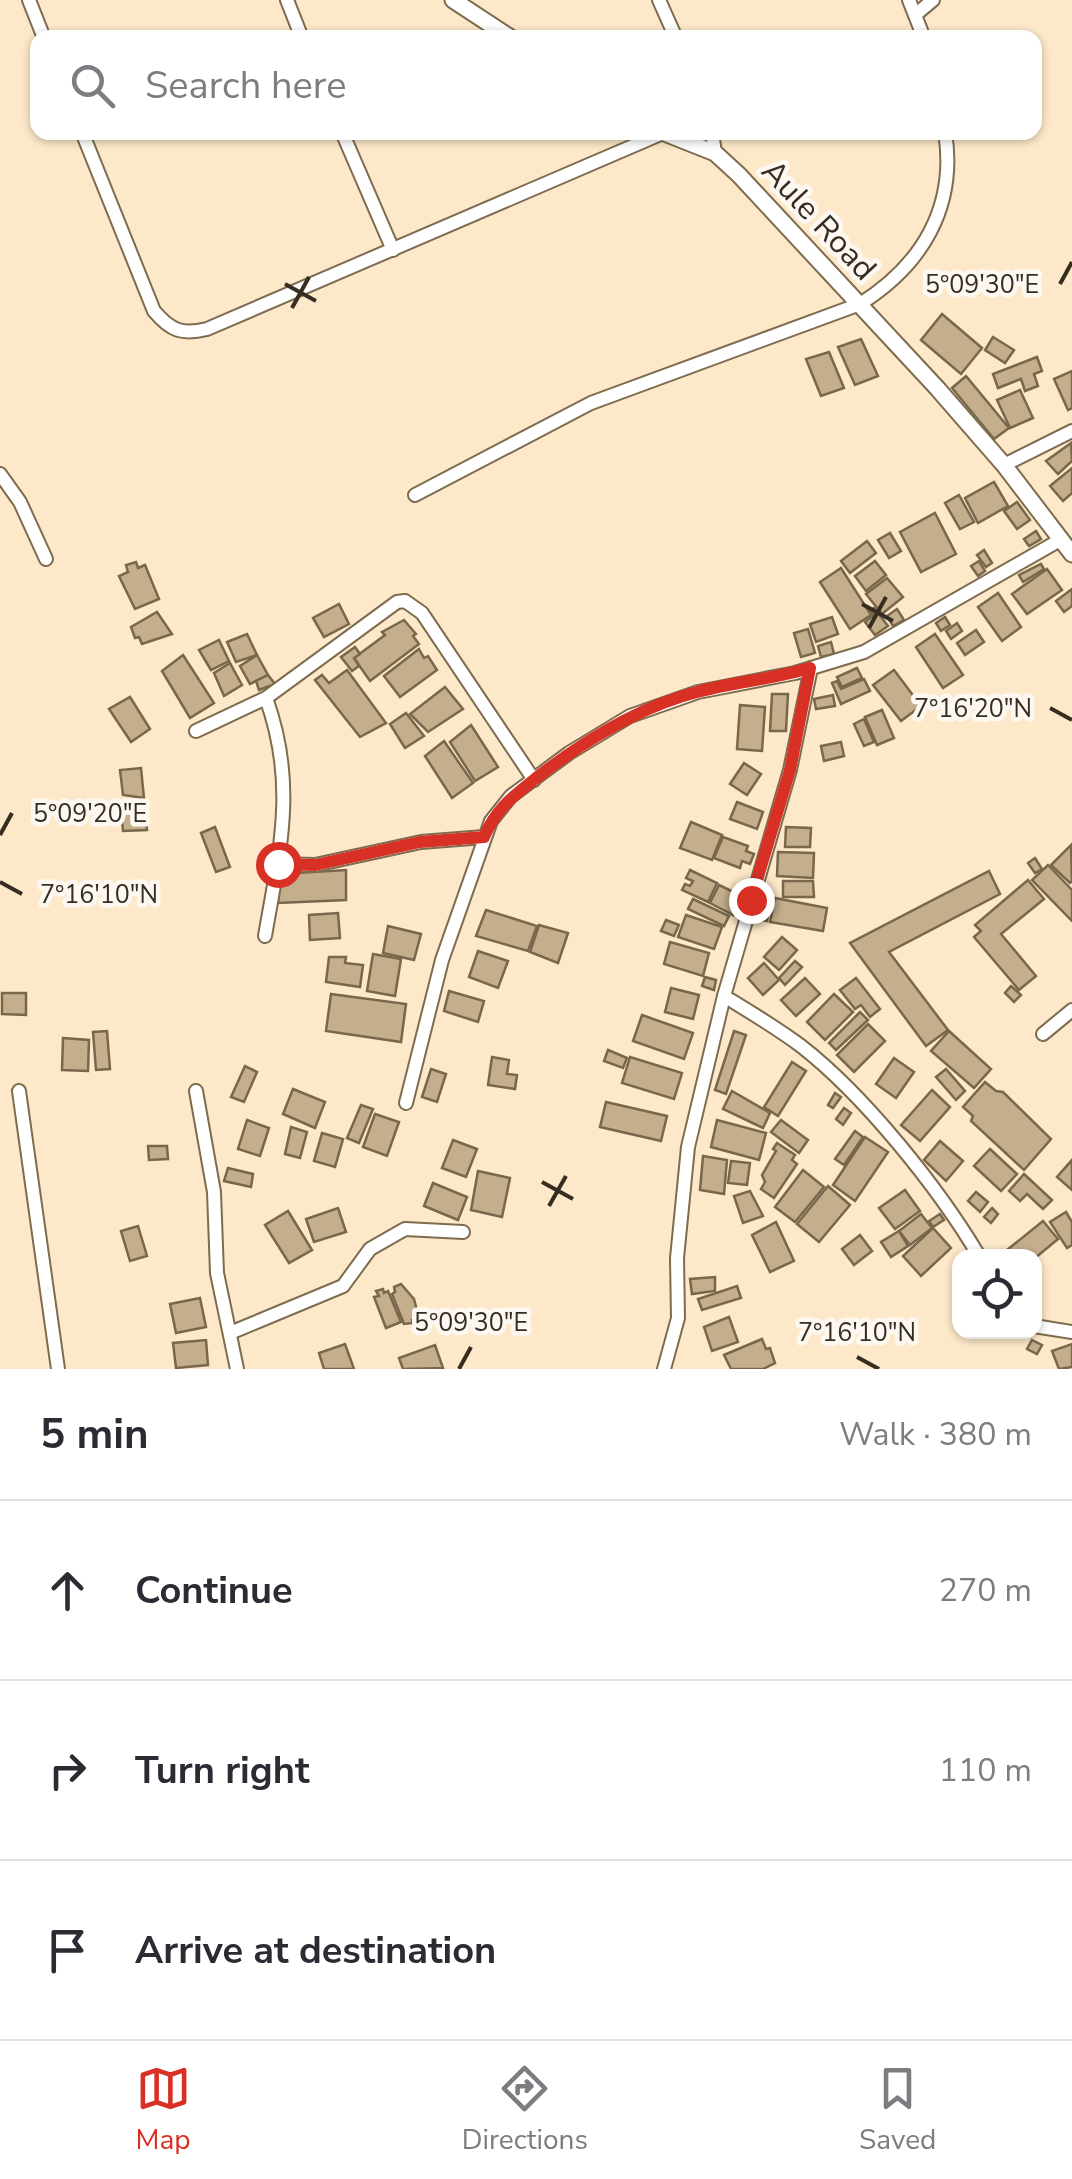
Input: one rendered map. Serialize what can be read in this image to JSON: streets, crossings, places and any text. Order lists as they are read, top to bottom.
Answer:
{
  "streets": {
    "street": ["Aule Road"]
  },
  "page": {
    "search": "Search here",
    "heading": ["5 min", "Walk · 380 m"],
    "list": [
      ["Continue", "270 m"],
      ["Turn right", "110 m"],
      "Arrive at destination"
    ],
    "nav": ["Map", "Directions", "Saved"]
  },
  "coordinates": [
    "5°09'30\"E",
    "7°16'20\"N",
    "5°09'20\"E",
    "7°16'10\"N"
  ]
}
